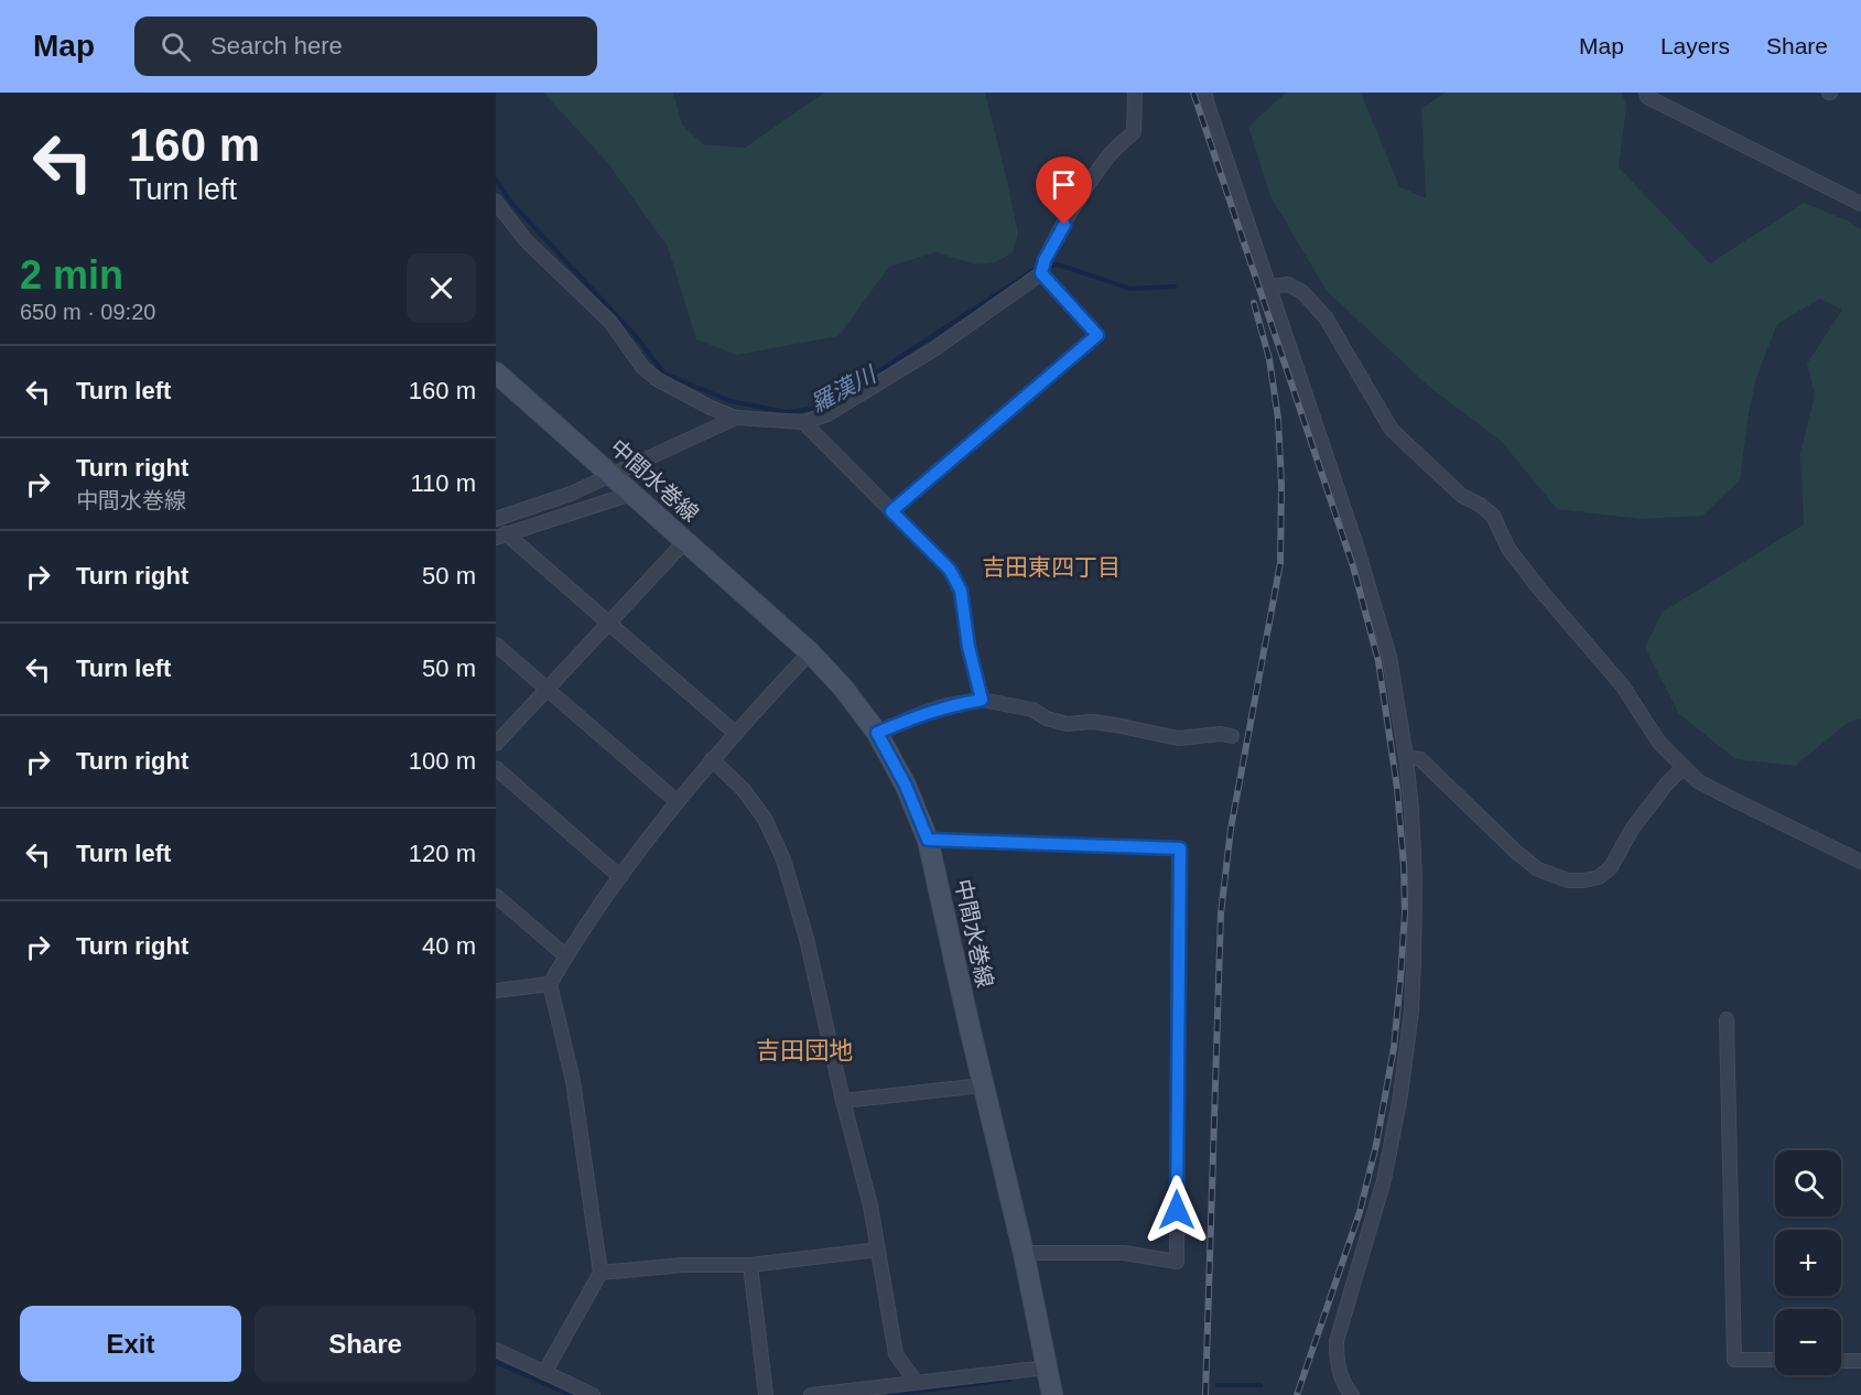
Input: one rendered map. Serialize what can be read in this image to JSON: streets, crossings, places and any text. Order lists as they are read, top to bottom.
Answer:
{
  "streets": {
    "main road": ["中間水巻線"]
  },
  "districts": ["吉田東四丁目", "吉田団地"],
  "water": ["羅漢川"],
  "page": {
    "header": "Map",
    "search": "Search here",
    "nav": ["Map", "Layers", "Share"],
    "turn": ["160 m", "Turn left"],
    "heading": ["2 min", "650 m · 09:20"],
    "list": [
      {
        "name": "Turn left",
        "value": "160 m"
      },
      {
        "name": "Turn right",
        "note": "中間水巻線",
        "value": "110 m"
      },
      {
        "name": "Turn right",
        "value": "50 m"
      },
      {
        "name": "Turn left",
        "value": "50 m"
      },
      {
        "name": "Turn right",
        "value": "100 m"
      },
      {
        "name": "Turn left",
        "value": "120 m"
      },
      {
        "name": "Turn right",
        "value": "40 m"
      }
    ],
    "map_buttons": ["+", "−"],
    "buttons": ["Exit", "Share"]
  }
}
